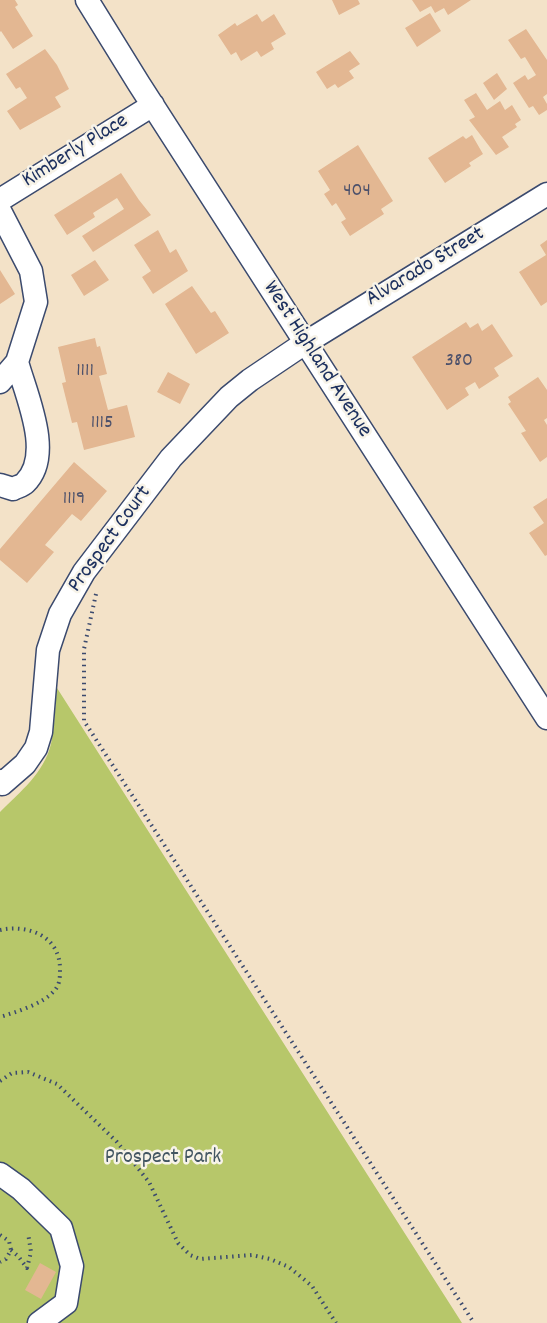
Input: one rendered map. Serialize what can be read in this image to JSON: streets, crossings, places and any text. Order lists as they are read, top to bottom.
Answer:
{
  "streets": {
    "street": [
      "Kimberly Place",
      "Alvarado Street",
      "West Highland Avenue",
      "Prospect Court"
    ]
  },
  "crossings": [
    ["Kimberly Place", "West Highland Avenue"],
    ["Alvarado Street", "West Highland Avenue"],
    ["Alvarado Street", "Prospect Court"],
    ["West Highland Avenue", "Prospect Court"]
  ],
  "parks": ["Prospect Park"],
  "house_numbers": [
    "404",
    "380",
    "1111",
    "1115",
    "1119"
  ]
}
